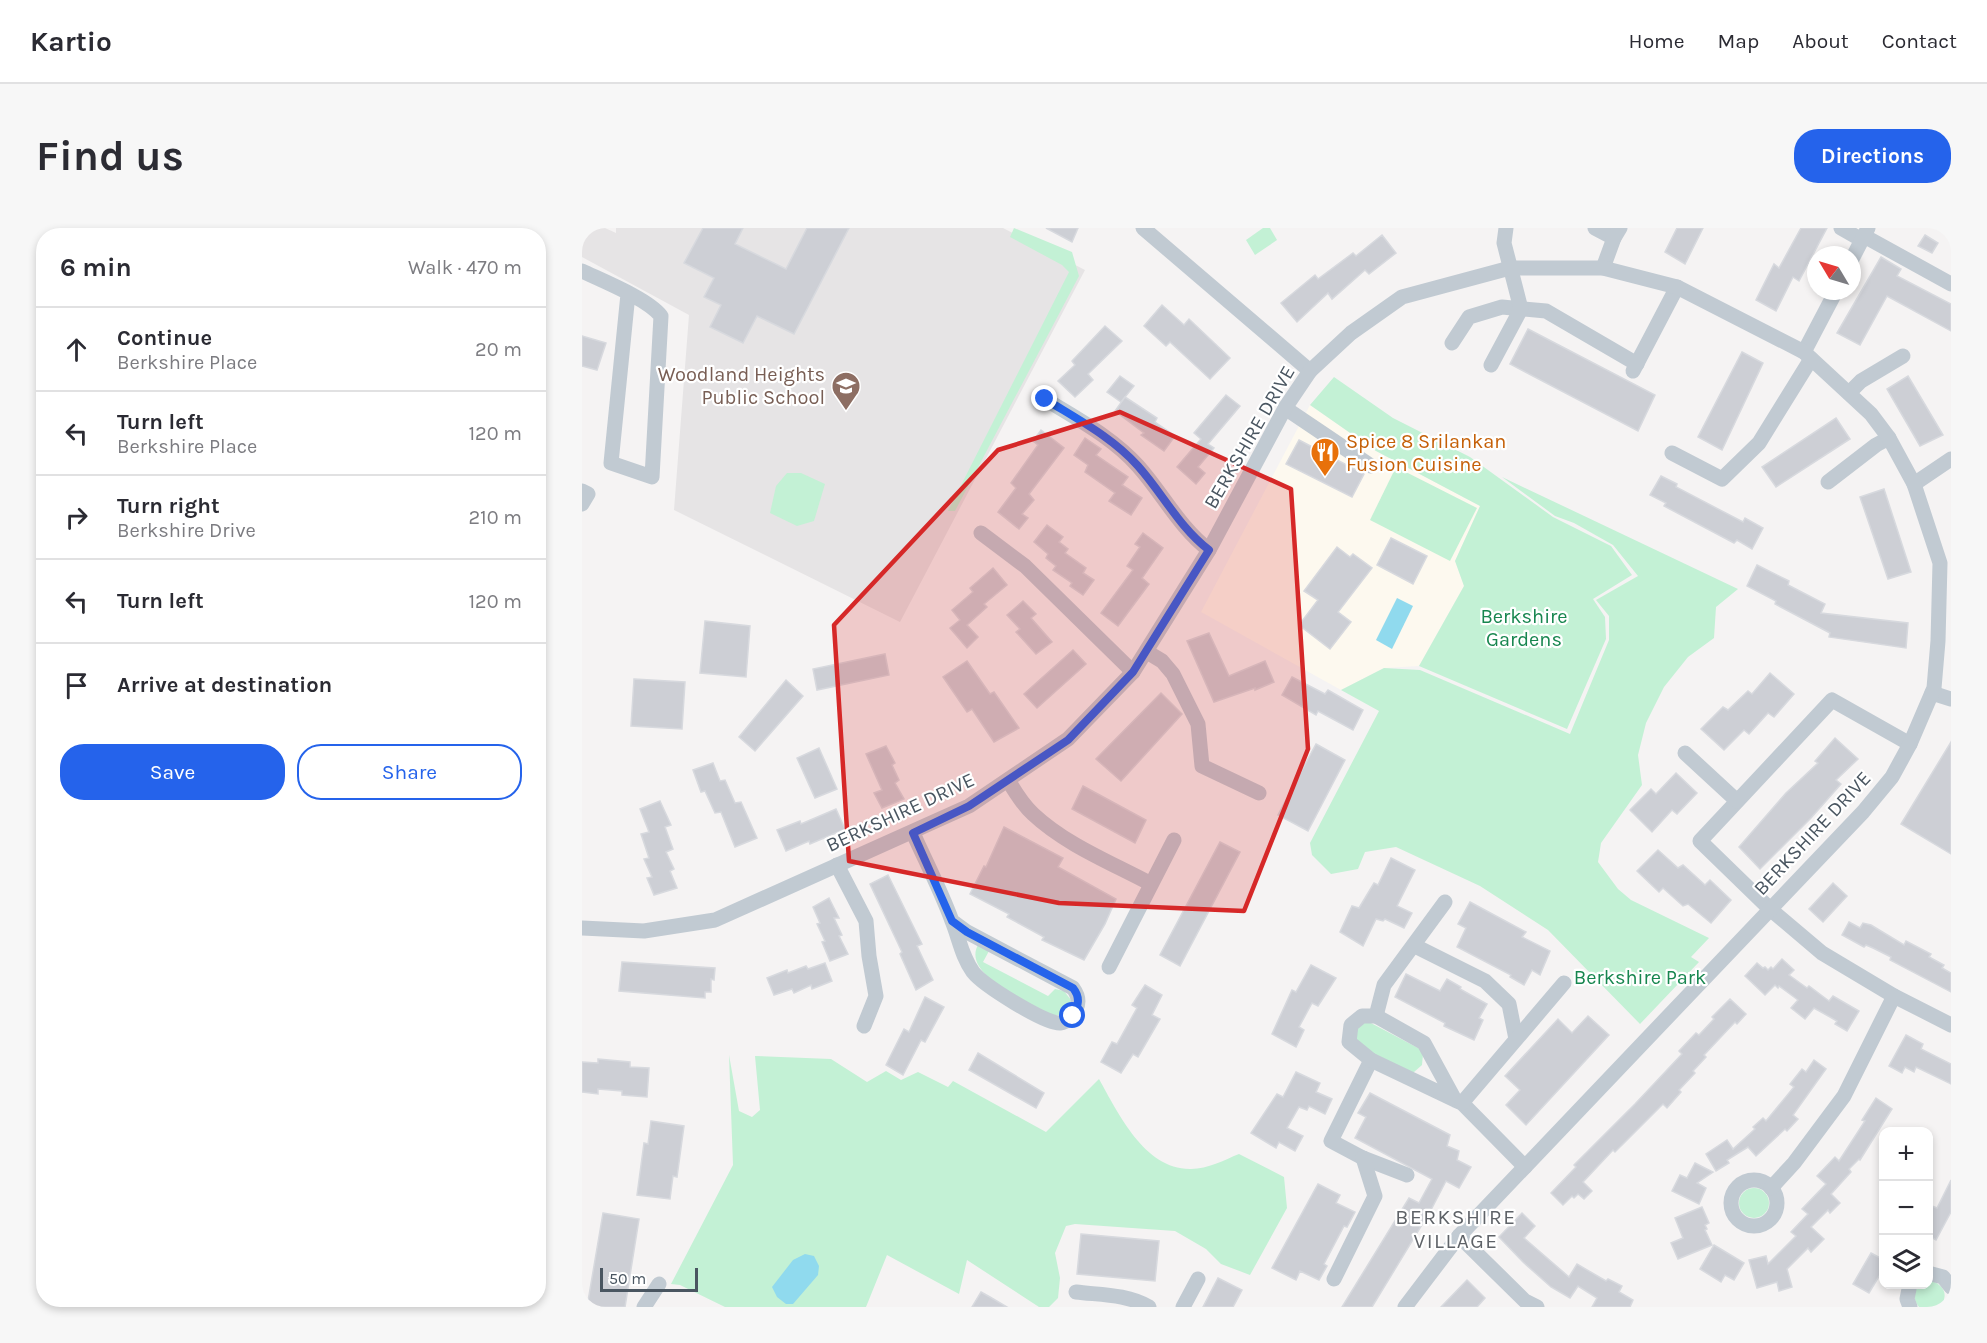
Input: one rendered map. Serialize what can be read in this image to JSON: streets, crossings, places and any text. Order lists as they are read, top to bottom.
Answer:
{
  "streets": {
    "street": ["BERKSHIRE DRIVE"]
  },
  "districts": ["BERKSHIRE VILLAGE"],
  "parks": ["Berkshire Gardens", "Berkshire Park"],
  "places": {
    "school or university": ["Woodland Heights Public School"],
    "restaurant": ["Spice 8 Srilankan Fusion Cuisine"]
  },
  "scale_bar": "50 m",
  "north": "top left",
  "page": {
    "header": "Kartio",
    "nav": [
      "Home",
      "Map",
      "About",
      "Contact"
    ],
    "buttons": [
      "Directions",
      ["Save", "Share"]
    ],
    "title": "Find us",
    "heading": ["6 min", "Walk · 470 m"],
    "list": [
      ["Continue", "Berkshire Place", "20 m"],
      ["Turn left", "Berkshire Place", "120 m"],
      ["Turn right", "Berkshire Drive", "210 m"],
      ["Turn left", "120 m"],
      "Arrive at destination"
    ],
    "map_buttons": ["+", "−"],
    "scale": "50 m"
  }
}
